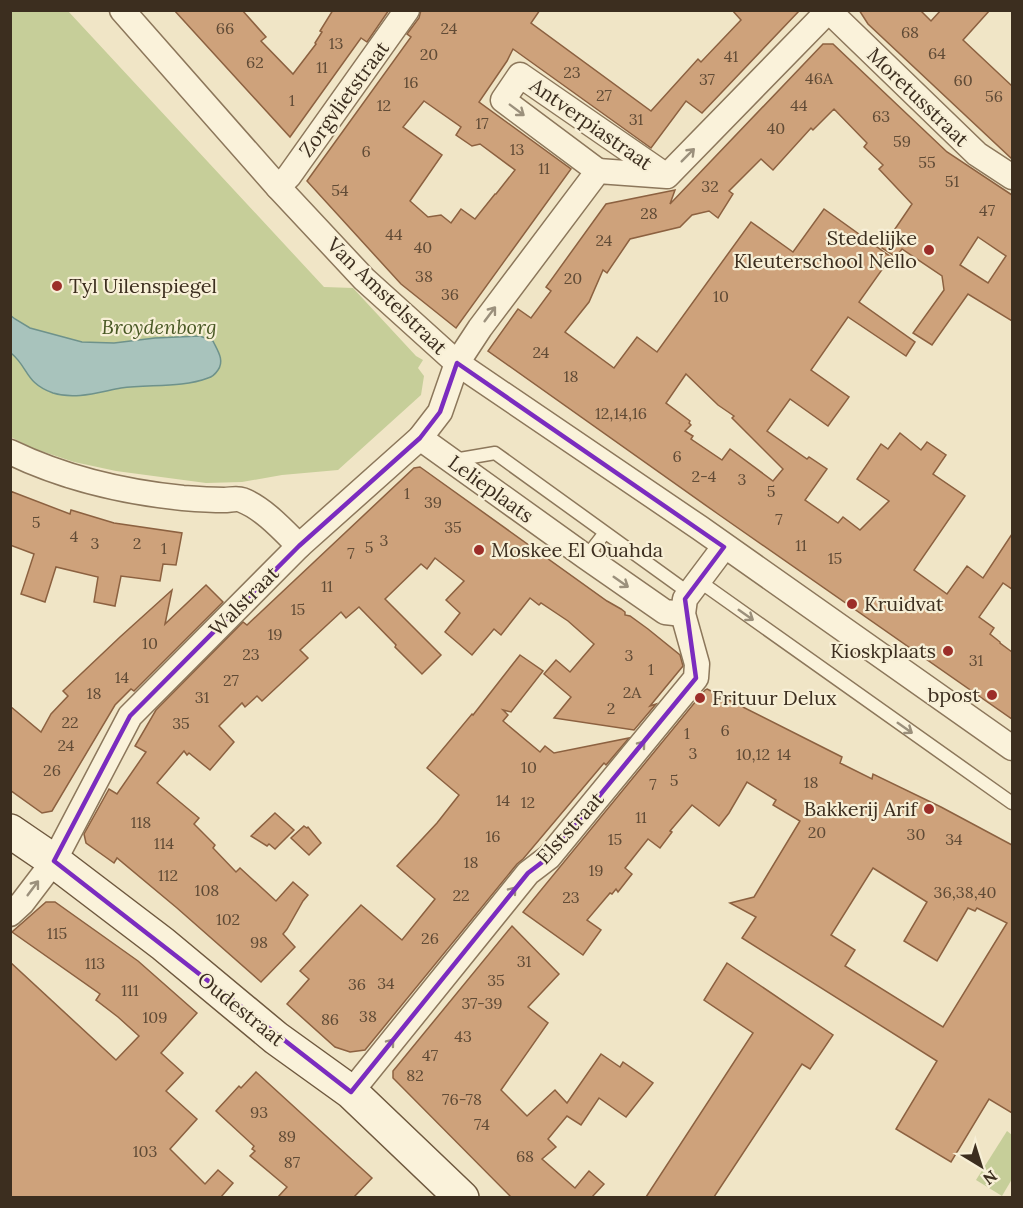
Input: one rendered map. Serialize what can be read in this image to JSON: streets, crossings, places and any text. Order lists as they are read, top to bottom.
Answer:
{
  "streets": {
    "street": [
      "Moretusstraat",
      "Zorgvlietstraat",
      "Antverpiastraat",
      "Van Amstelstraat",
      "Lelieplaats",
      "Walstraat",
      "Elststraat",
      "Oudestraat"
    ]
  },
  "crossings": [
    ["Moretusstraat", "Antverpiastraat"],
    ["Zorgvlietstraat", "Van Amstelstraat"],
    ["Antverpiastraat", "Van Amstelstraat"],
    ["Antverpiastraat", "Walstraat"],
    ["Van Amstelstraat", "Walstraat"],
    ["Lelieplaats", "Walstraat"],
    ["Lelieplaats", "Elststraat"],
    ["Walstraat", "Oudestraat"],
    ["Elststraat", "Oudestraat"]
  ],
  "one_way": ["Elststraat"],
  "parks": ["Broydenborg"],
  "places": [
    "Stedelijke Kleuterschool Nello",
    "Tyl Uilenspiegel",
    "Moskee El Ouahda",
    "Kruidvat",
    "Kioskplaats",
    "bpost",
    "Frituur Delux",
    "Bakkerij Arif"
  ],
  "house_numbers": [
    "66",
    "24",
    "68",
    "13",
    "64",
    "20",
    "41",
    "62",
    "11",
    "23",
    "46A",
    "37",
    "60",
    "16",
    "27",
    "56",
    "1",
    "12",
    "44",
    "63",
    "31",
    "17",
    "40",
    "59",
    "13",
    "6",
    "55",
    "11",
    "51",
    "32",
    "54",
    "47",
    "28",
    "44",
    "24",
    "40",
    "38",
    "20",
    "36",
    "10",
    "24",
    "18",
    "12,14,16",
    "6",
    "2-4",
    "3",
    "5",
    "1",
    "39",
    "7",
    "5",
    "35",
    "4",
    "3",
    "3",
    "2",
    "11",
    "5",
    "1",
    "7",
    "15",
    "11",
    "15",
    "19",
    "10",
    "23",
    "3",
    "31",
    "1",
    "14",
    "27",
    "2A",
    "18",
    "31",
    "2",
    "22",
    "35",
    "6",
    "1",
    "24",
    "3",
    "10,12",
    "14",
    "10",
    "26",
    "5",
    "18",
    "7",
    "14",
    "12",
    "11",
    "118",
    "20",
    "30",
    "16",
    "15",
    "34",
    "114",
    "18",
    "19",
    "112",
    "108",
    "36,38,40",
    "22",
    "23",
    "102",
    "115",
    "26",
    "98",
    "31",
    "113",
    "35",
    "34",
    "36",
    "111",
    "37-39",
    "38",
    "109",
    "86",
    "43",
    "47",
    "82",
    "76-78",
    "93",
    "74",
    "89",
    "103",
    "68",
    "87"
  ],
  "north": "bottom right"
}
